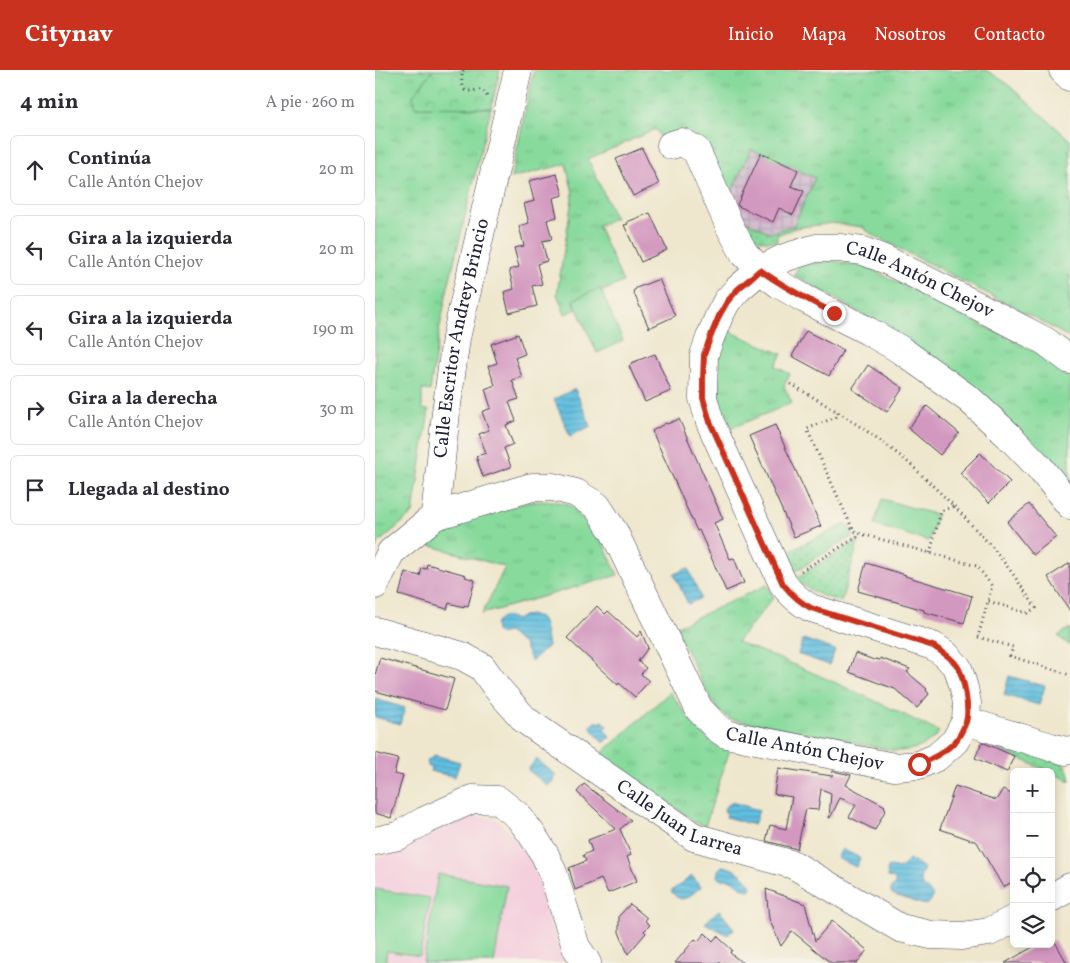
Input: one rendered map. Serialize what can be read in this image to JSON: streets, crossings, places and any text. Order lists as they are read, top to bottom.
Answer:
{
  "streets": {
    "main road": ["Calle Antón Chejov", "Calle Escritor Andrey Brincio", "Calle Juan Larrea"]
  },
  "crossings": [
    ["Calle Antón Chejov", "Calle Escritor Andrey Brincio"]
  ],
  "page": {
    "header": "Citynav",
    "nav": [
      "Inicio",
      "Mapa",
      "Nosotros",
      "Contacto"
    ],
    "heading": ["4 min", "A pie · 260 m"],
    "list": [
      ["Continúa", "Calle Antón Chejov", "20 m"],
      ["Gira a la izquierda", "Calle Antón Chejov", "20 m"],
      ["Gira a la izquierda", "Calle Antón Chejov", "190 m"],
      ["Gira a la derecha", "Calle Antón Chejov", "30 m"],
      "Llegada al destino"
    ],
    "map_buttons": ["+", "−"]
  }
}
